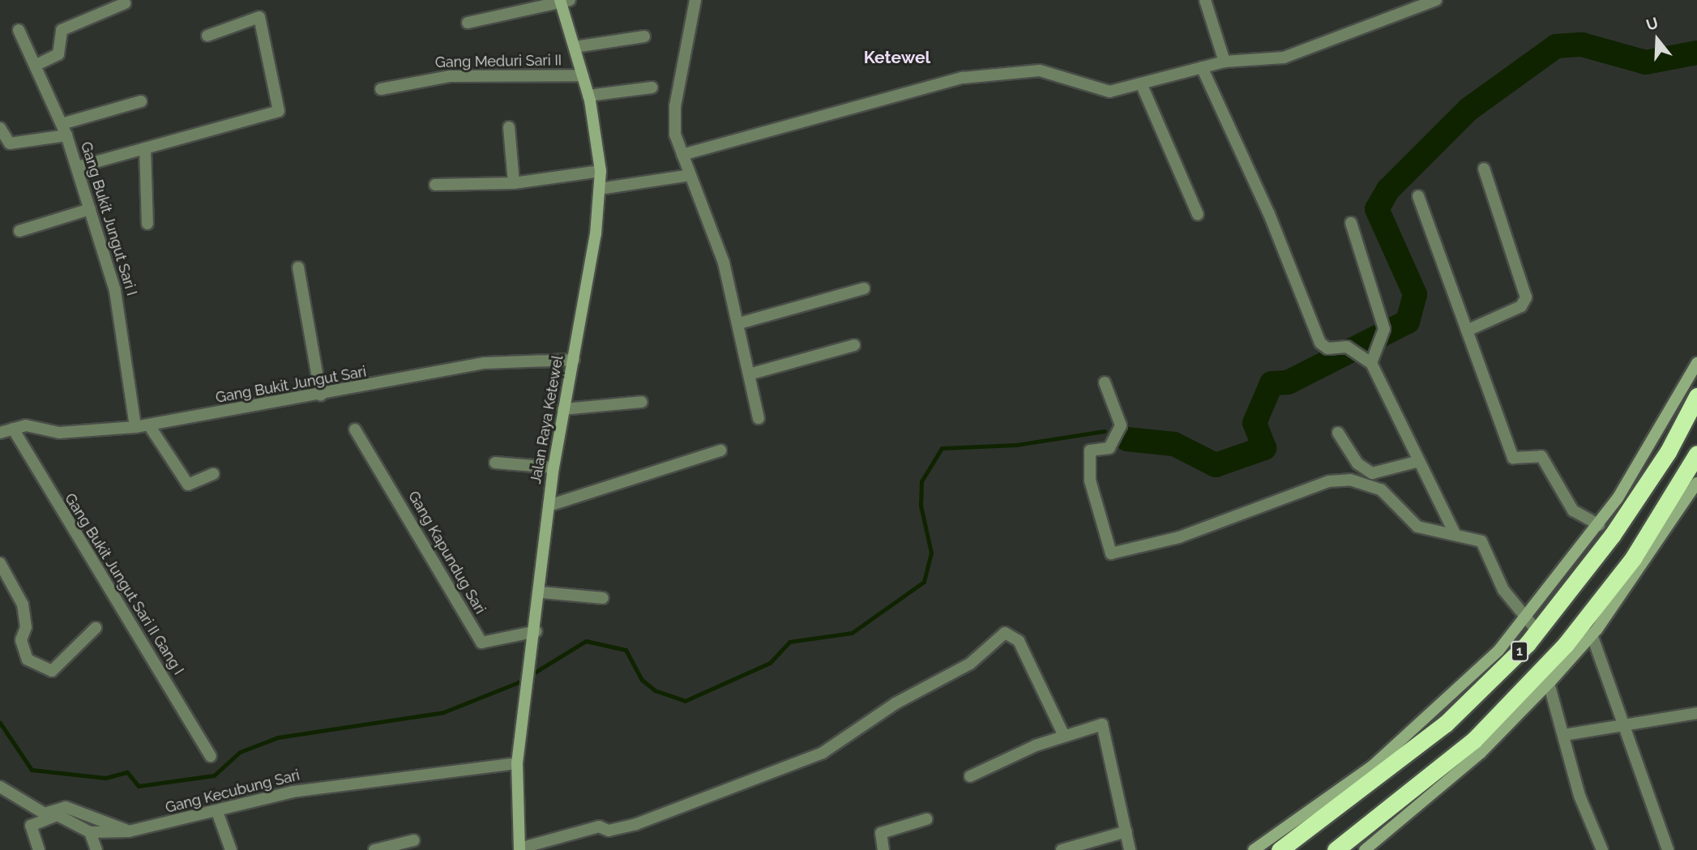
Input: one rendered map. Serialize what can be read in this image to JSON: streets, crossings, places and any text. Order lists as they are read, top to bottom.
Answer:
{
  "streets": {
    "highway": ["1"],
    "street": [
      "Gang Meduri Sari II",
      "Gang Bukit Jungut Sari I",
      "Gang Bukit Jungut Sari",
      "Jalan Raya Ketewel",
      "Gang Kapundug Sari",
      "Gang Bukit Jungut Sari II Gang I",
      "Gang Kecubung Sari"
    ]
  },
  "crossings": [
    ["Gang Meduri Sari II", "Jalan Raya Ketewel"],
    ["Gang Bukit Jungut Sari I", "Gang Bukit Jungut Sari"],
    ["Gang Bukit Jungut Sari", "Jalan Raya Ketewel"],
    ["Gang Bukit Jungut Sari", "Gang Bukit Jungut Sari II Gang I"],
    ["Jalan Raya Ketewel", "Gang Kapundug Sari"],
    ["Jalan Raya Ketewel", "Gang Kecubung Sari"]
  ],
  "districts": ["Ketewel"],
  "north": "top"
}
